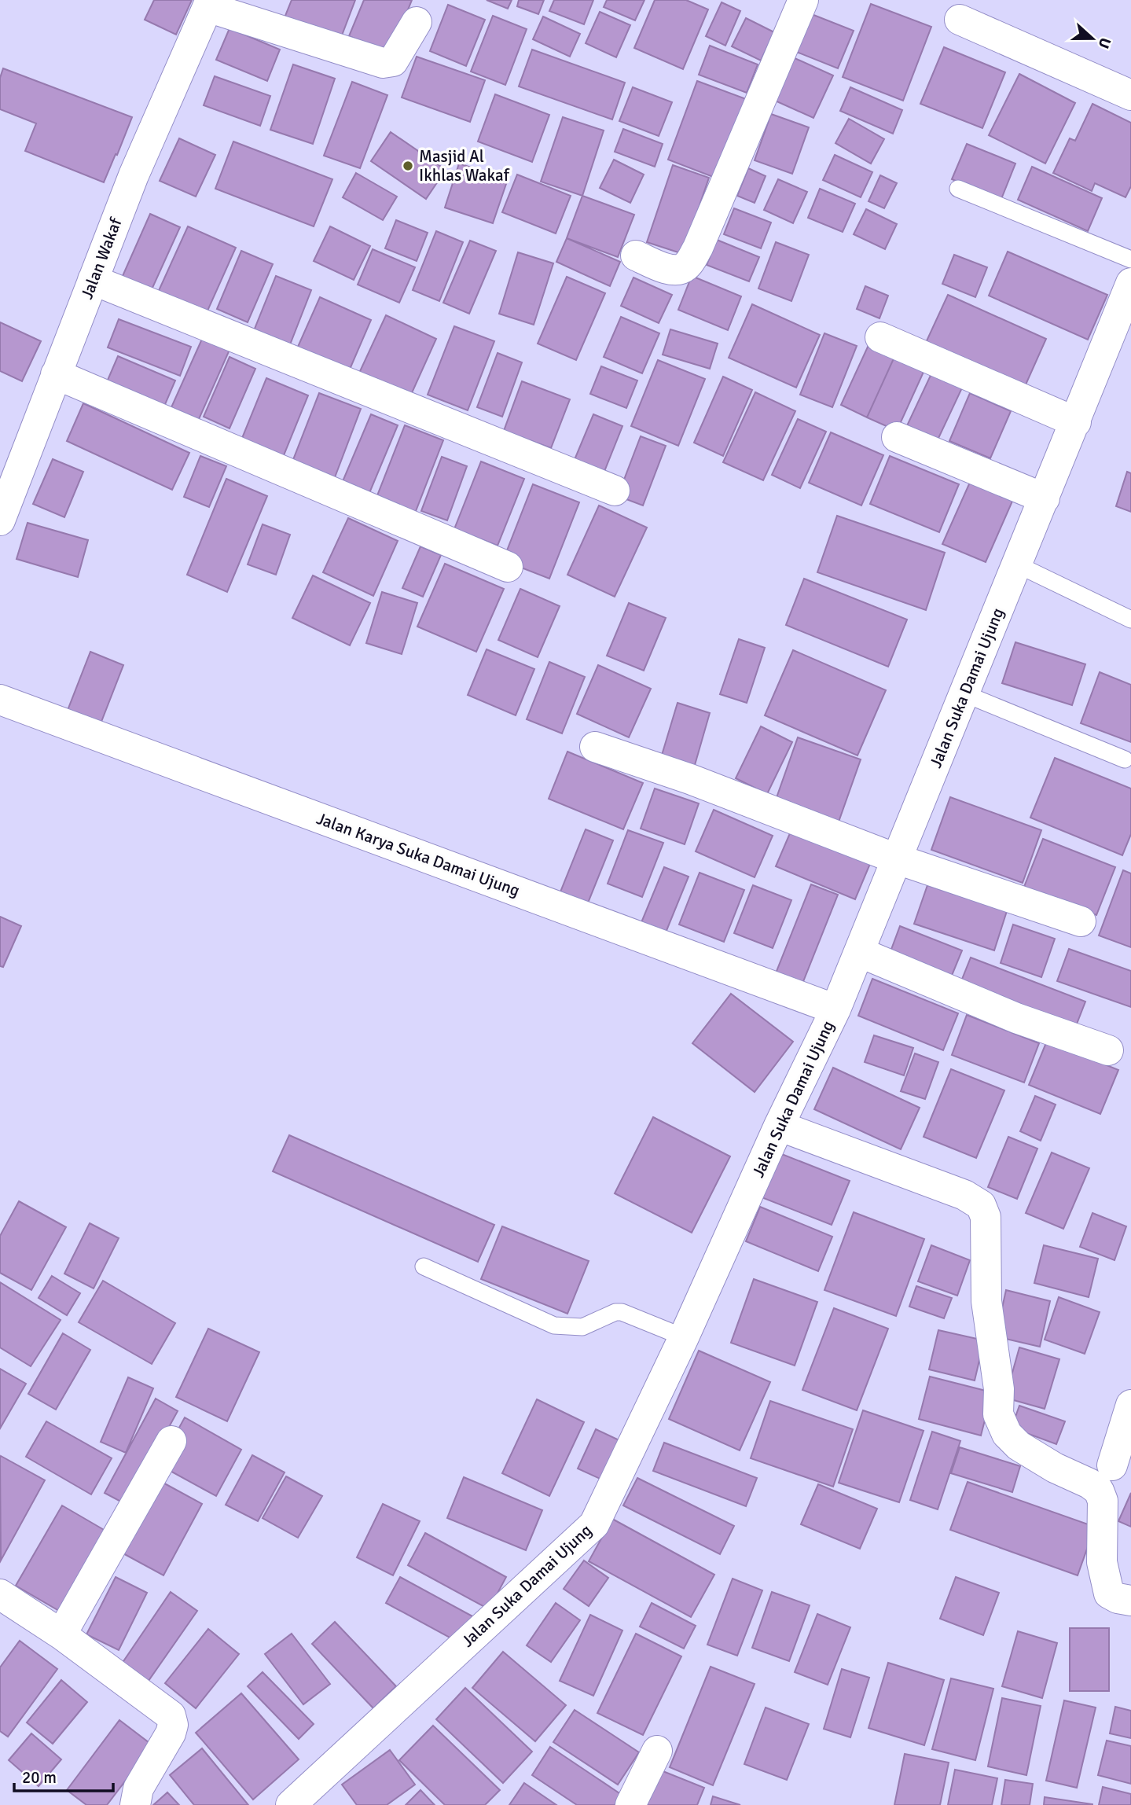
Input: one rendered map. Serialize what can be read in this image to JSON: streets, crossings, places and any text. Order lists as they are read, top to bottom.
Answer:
{
  "streets": {
    "street": ["Jalan Wakaf", "Jalan Suka Damai Ujung", "Jalan Karya Suka Damai Ujung"]
  },
  "crossings": [
    ["Jalan Suka Damai Ujung", "Jalan Karya Suka Damai Ujung"]
  ],
  "places": ["Masjid Al Ikhlas Wakaf"],
  "scale_bar": "20 m",
  "north": "right"
}
